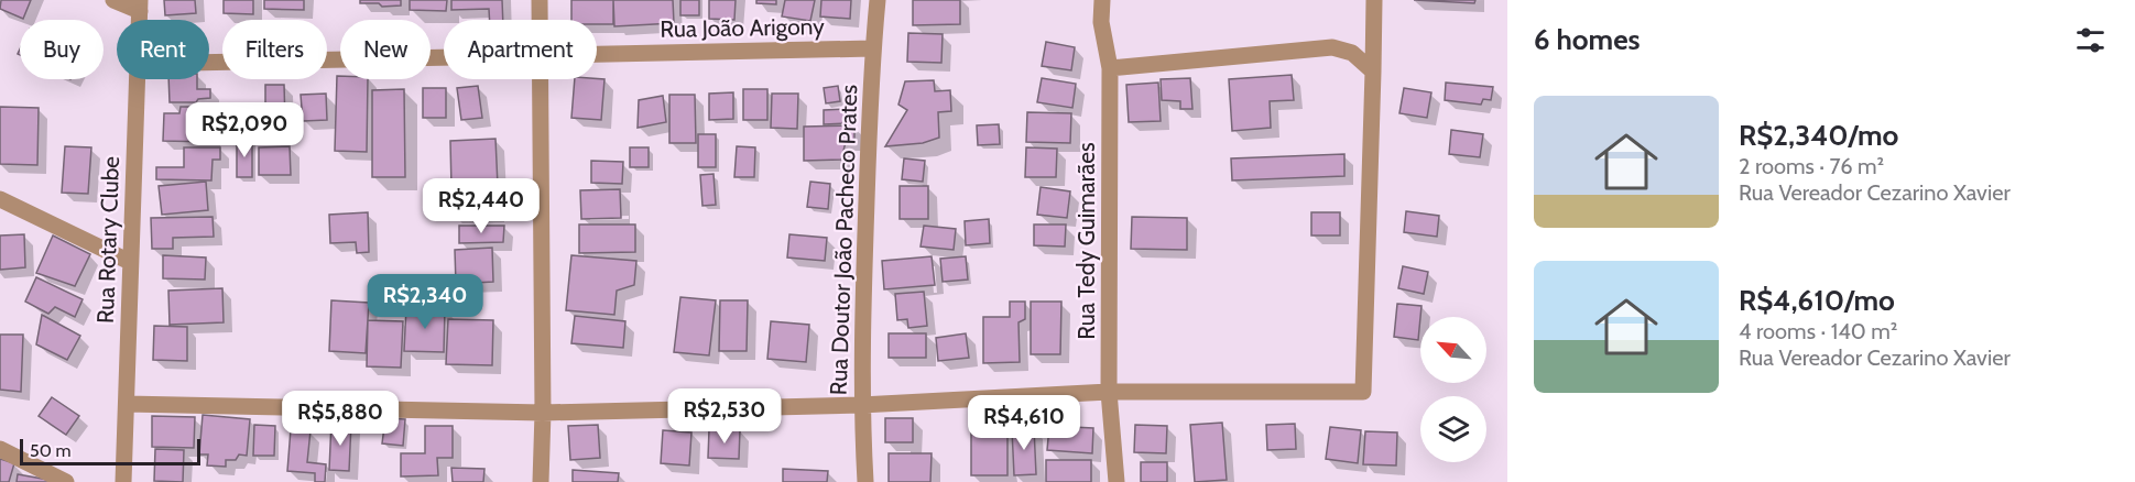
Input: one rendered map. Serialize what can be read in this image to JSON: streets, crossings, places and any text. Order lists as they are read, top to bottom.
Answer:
{
  "streets": {
    "street": [
      "Rua João Arigony",
      "Rua Rotary Clube",
      "Rua Doutor João Pacheco Prates",
      "Rua Tedy Guimarães"
    ]
  },
  "crossings": [
    ["Rua João Arigony", "Rua Doutor João Pacheco Prates"]
  ],
  "scale_bar": "50 m",
  "north": "top left",
  "page": {
    "heading": "6 homes",
    "chip": [
      "Buy",
      "Rent",
      "Filters",
      "New",
      "Apartment"
    ],
    "list": [
      {
        "name": "R$2,340/mo",
        "note": "2 rooms · 76 m² · Rua Vereador Cezarino Xavier"
      },
      {
        "name": "R$4,610/mo",
        "note": "4 rooms · 140 m² · Rua Vereador Cezarino Xavier"
      }
    ],
    "price": [
      "R$2,090",
      "R$2,440",
      "R$2,340",
      "R$2,530",
      "R$5,880",
      "R$4,610"
    ],
    "scale": "50 m"
  }
}
